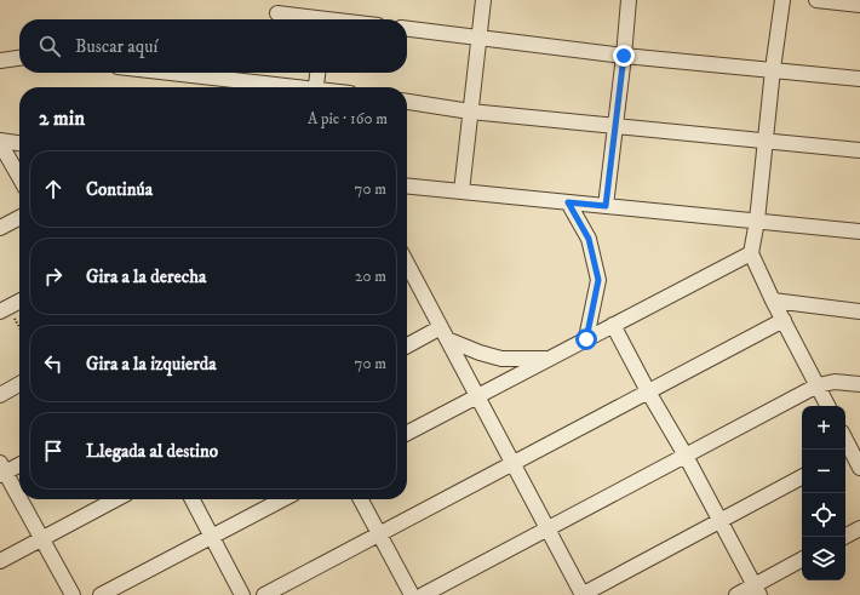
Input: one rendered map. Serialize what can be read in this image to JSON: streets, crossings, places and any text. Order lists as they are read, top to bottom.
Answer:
{
  "page": {
    "search": "Buscar aquí",
    "heading": ["2 min", "A pie · 160 m"],
    "list": [
      ["Continúa", "70 m"],
      ["Gira a la derecha", "20 m"],
      ["Gira a la izquierda", "70 m"],
      "Llegada al destino"
    ],
    "map_buttons": ["+", "−"]
  }
}
